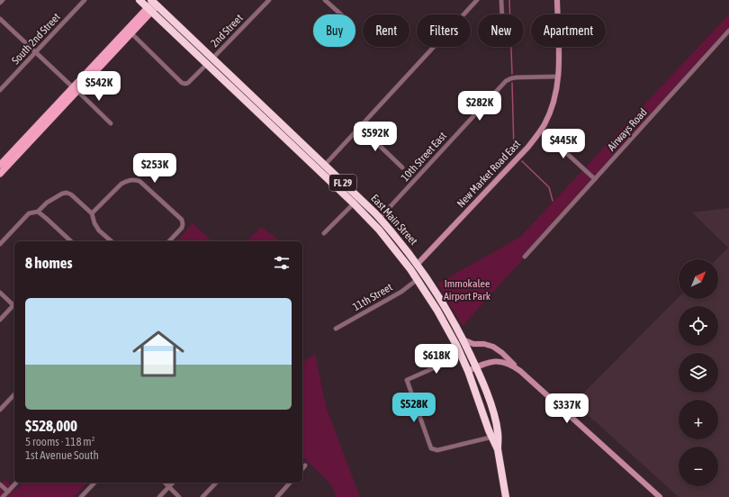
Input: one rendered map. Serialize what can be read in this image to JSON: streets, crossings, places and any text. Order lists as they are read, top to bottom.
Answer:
{
  "streets": {
    "highway": ["FL 29", "East Main Street"],
    "main road": ["New Market Road East"],
    "street": [
      "2nd Street",
      "South 2nd Street",
      "Airways Road",
      "10th Street East",
      "11th Street"
    ]
  },
  "crossings": [
    ["2nd Street", "East Main Street"],
    ["10th Street East", "New Market Road East"],
    ["10th Street East", "East Main Street"],
    ["New Market Road East", "East Main Street"],
    ["FL 29", "East Main Street"],
    ["East Main Street", "11th Street"]
  ],
  "parks": ["Immokalee Airport Park"],
  "north": "top right",
  "page": {
    "chip": [
      "Buy",
      "Rent",
      "Filters",
      "New",
      "Apartment"
    ],
    "price": [
      "$542K",
      "$282K",
      "$592K",
      "$445K",
      "$253K",
      "$618K",
      "$528K",
      "$337K"
    ],
    "heading": "8 homes",
    "map_buttons": ["+", "−"],
    "list": [
      {
        "name": "$528,000",
        "note": "5 rooms · 118 m² · 1st Avenue South"
      }
    ]
  }
}
